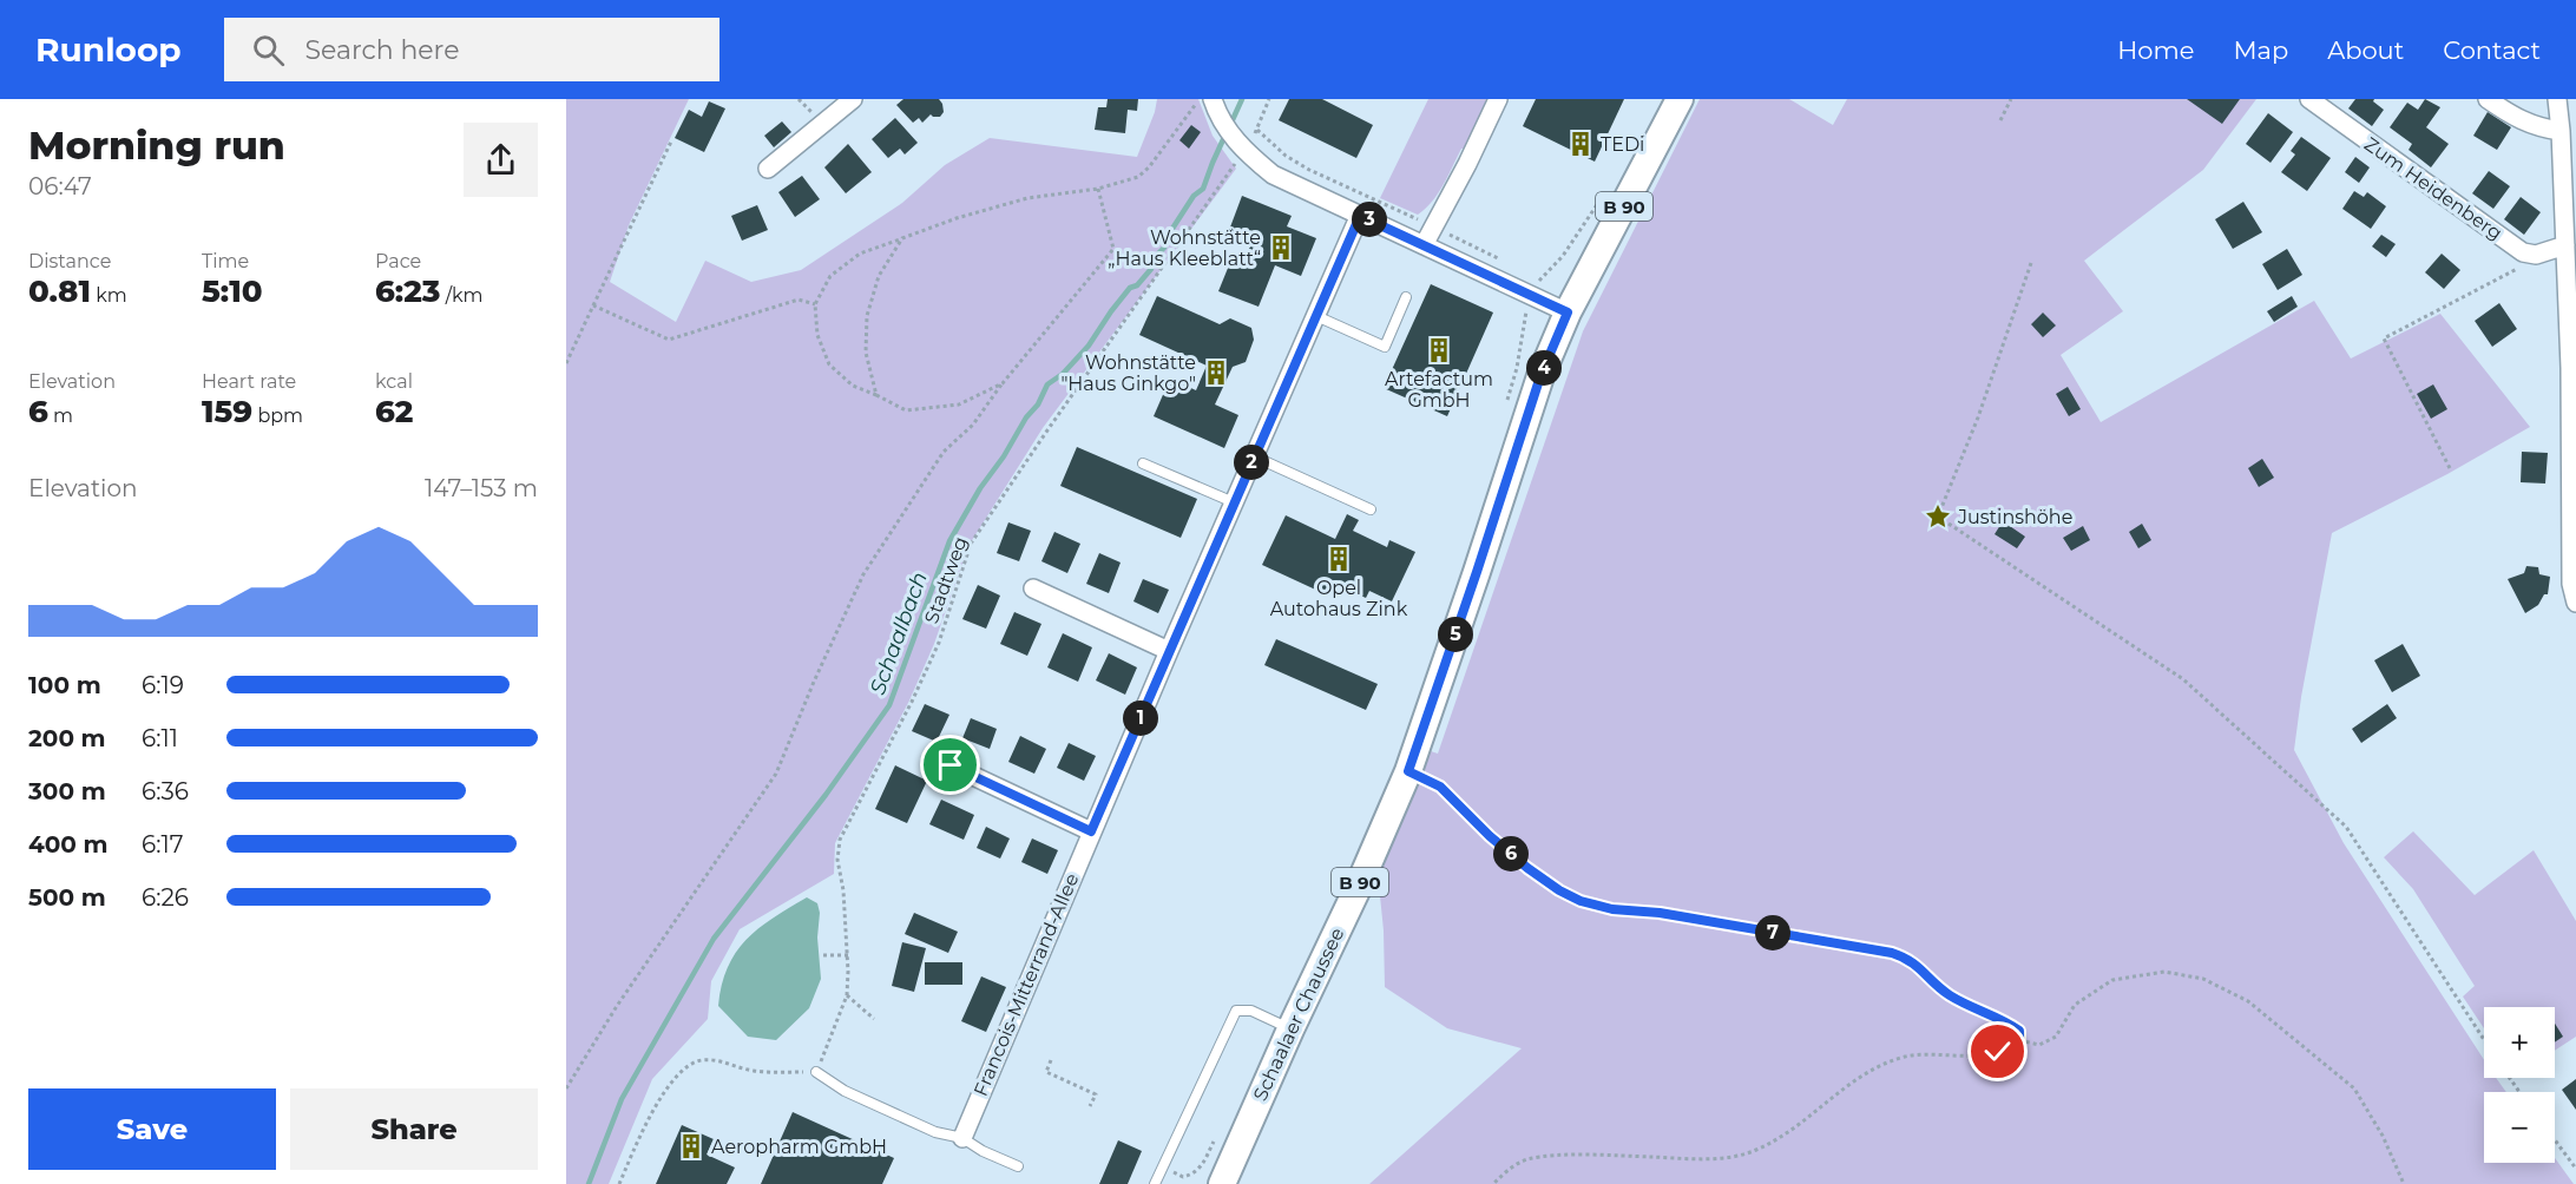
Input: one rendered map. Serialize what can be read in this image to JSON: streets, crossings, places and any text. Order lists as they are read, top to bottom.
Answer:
{
  "streets": {
    "main road": ["B 90", "Schaalaer Chaussee"],
    "street": ["Zum Heidenberg", "Francois-Mitterrand-Allee"],
    "path": ["Stadtweg"]
  },
  "water": ["Schaalbach"],
  "places": {
    "building": [
      "TEDi",
      "Wohnstätte „Haus Kleeblatt“",
      "Artefactum GmbH",
      "Wohnstätte \"Haus Ginkgo\"",
      "Opel Autohaus Zink",
      "Aeropharm GmbH"
    ],
    "place": ["Justinshöhe"]
  },
  "page": {
    "header": "Runloop",
    "search": "Search here",
    "nav": [
      "Home",
      "Map",
      "About",
      "Contact"
    ],
    "heading": ["Morning run", "06:47"],
    "pins": [
      "3",
      "4",
      "2",
      "5",
      "1",
      "6",
      "7"
    ],
    "stats": [
      ["Distance", "0.81 km"],
      ["Time", "5:10"],
      ["Pace", "6:23 /km"],
      ["Elevation", "6 m"],
      ["Heart rate", "159 bpm"],
      ["kcal", "62"]
    ],
    "chart": ["Elevation", "147–153 m"],
    "list": [
      {
        "name": "100 m",
        "note": "6:19"
      },
      {
        "name": "200 m",
        "note": "6:11"
      },
      {
        "name": "300 m",
        "note": "6:36"
      },
      {
        "name": "400 m",
        "note": "6:17"
      },
      {
        "name": "500 m",
        "note": "6:26"
      }
    ],
    "map_buttons": ["+", "−"],
    "buttons": ["Save", "Share"]
  }
}
